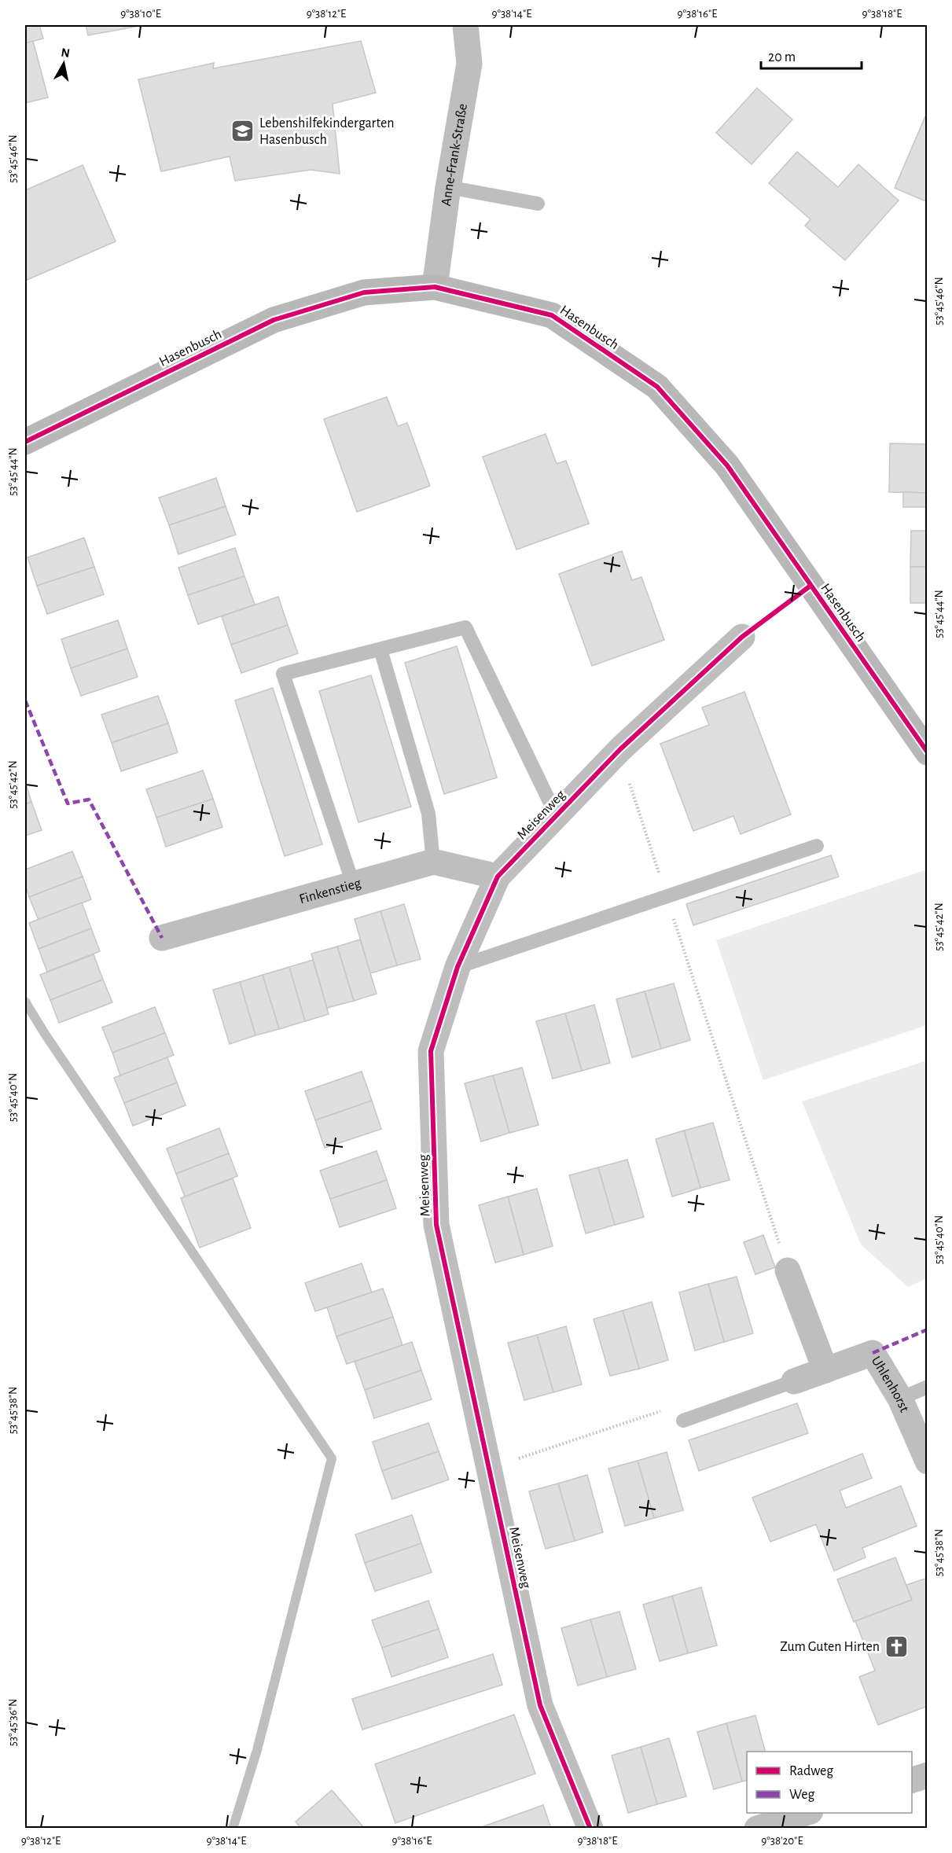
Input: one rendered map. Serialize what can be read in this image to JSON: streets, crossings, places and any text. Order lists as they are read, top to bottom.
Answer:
{
  "streets": {
    "main road": ["Hasenbusch"],
    "street": [
      "Anne-Frank-Straße",
      "Meisenweg",
      "Finkenstieg",
      "Uhlenhorst"
    ]
  },
  "crossings": [
    ["Anne-Frank-Straße", "Hasenbusch"],
    ["Meisenweg", "Finkenstieg"]
  ],
  "places": {
    "school or university": ["Lebenshilfekindergarten Hasenbusch"],
    "church": ["Zum Guten Hirten"]
  },
  "legend": ["Radweg", "Weg"],
  "scale_bar": "20 m",
  "north": "top",
  "coordinates": [
    "9°38'10\"E",
    "9°38'12\"E",
    "9°38'14\"E",
    "9°38'16\"E",
    "9°38'18\"E",
    "53°45'46\"N",
    "53°45'44\"N",
    "53°45'42\"N",
    "53°45'40\"N",
    "53°45'38\"N",
    "53°45'36\"N",
    "9°38'20\"E"
  ]
}
